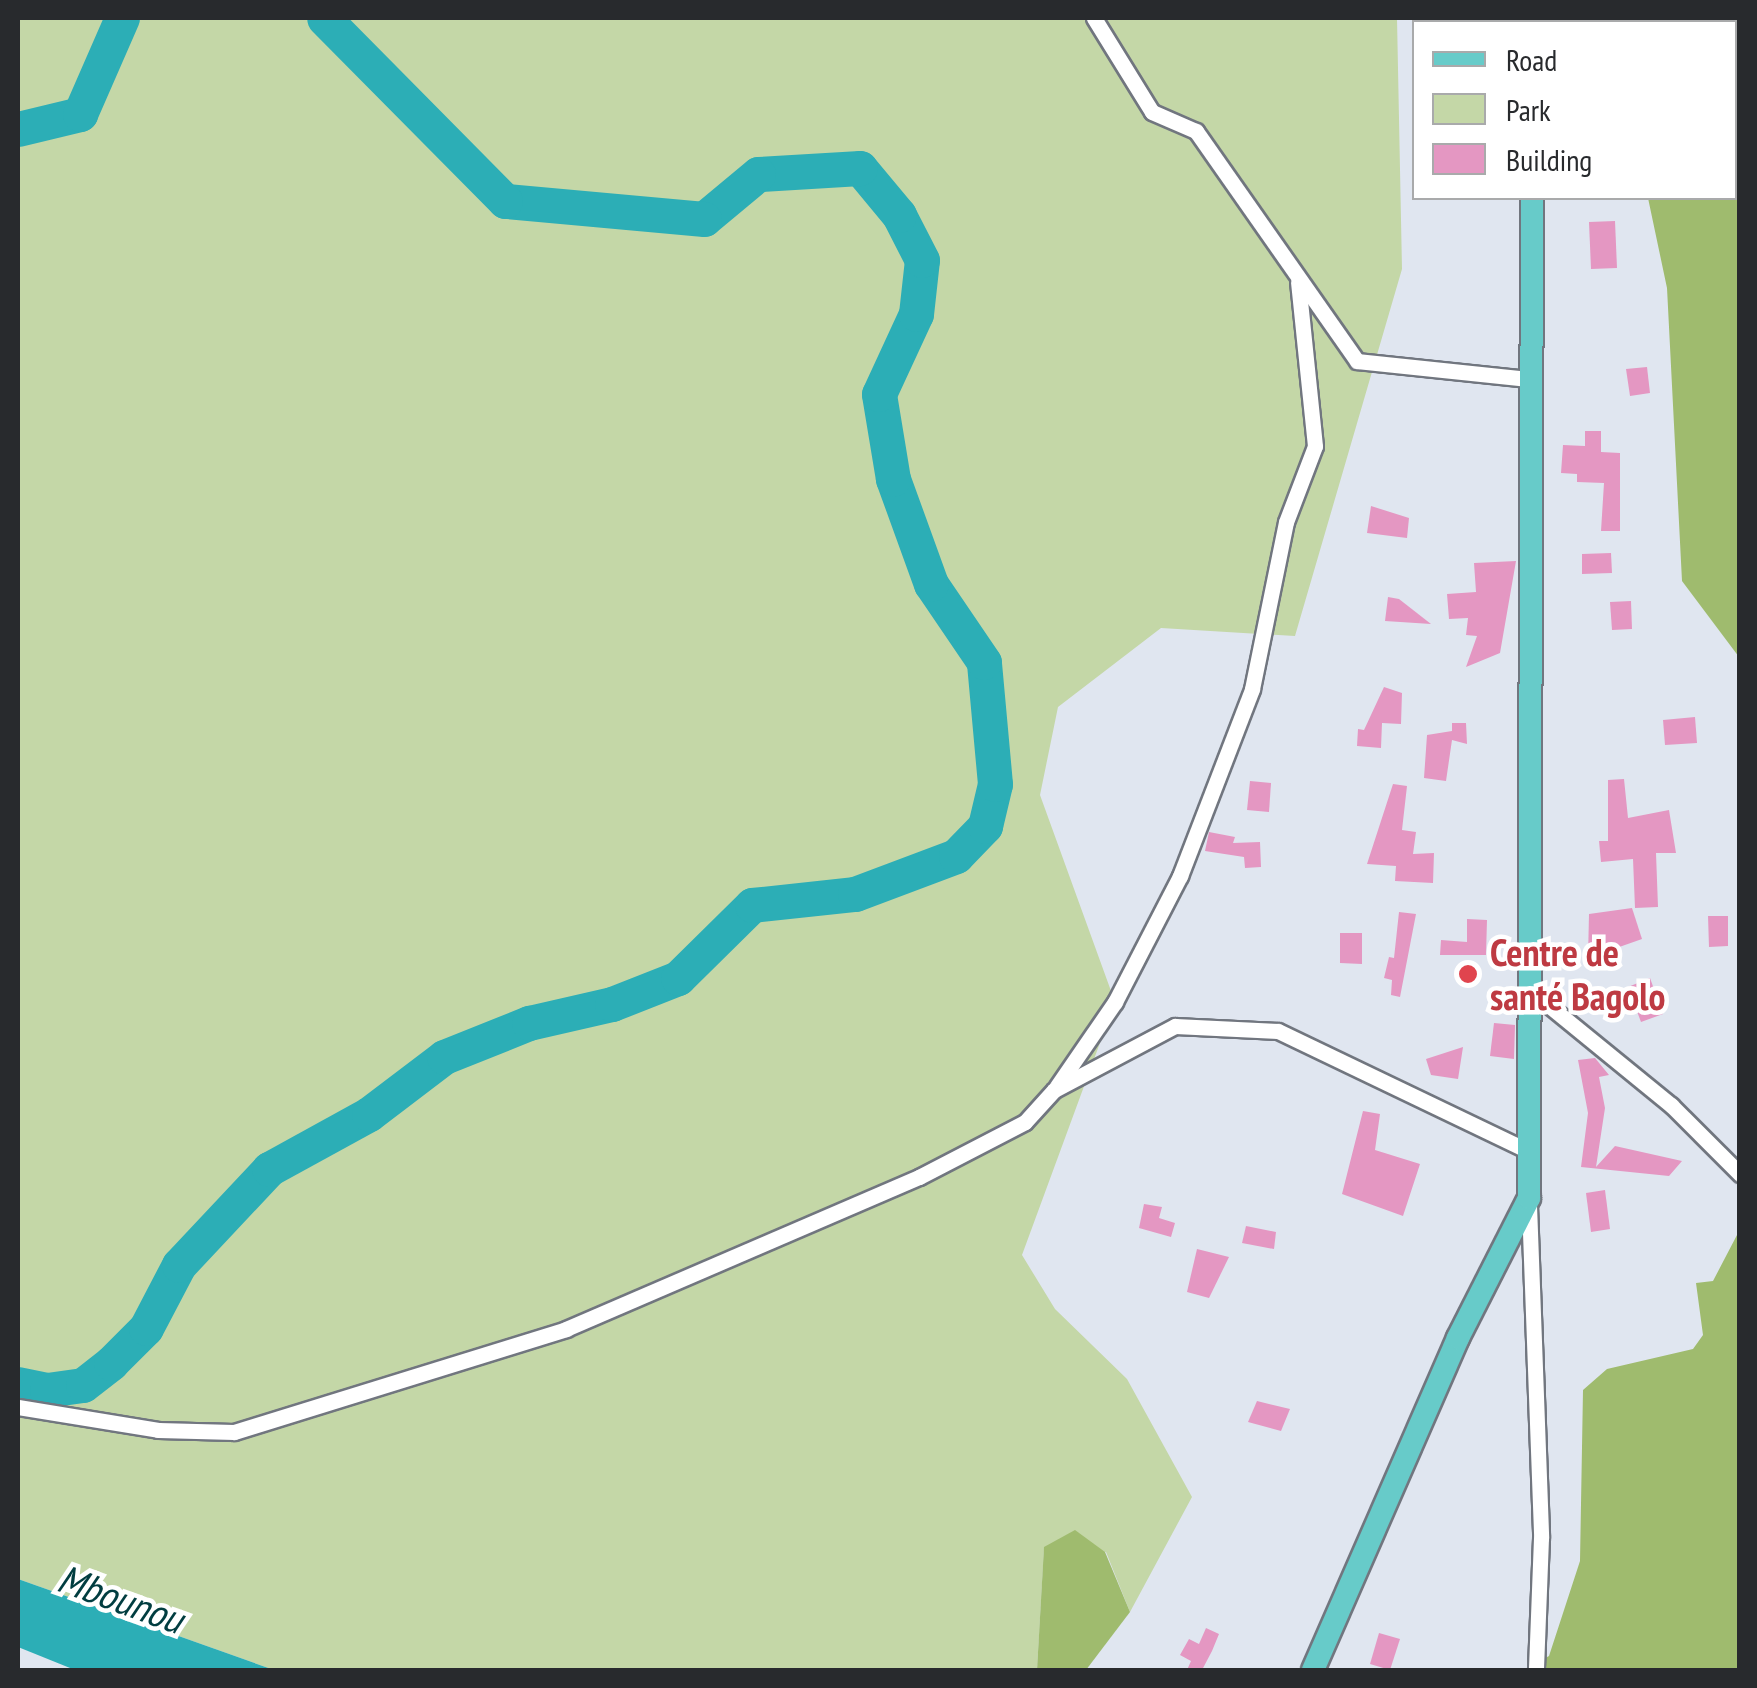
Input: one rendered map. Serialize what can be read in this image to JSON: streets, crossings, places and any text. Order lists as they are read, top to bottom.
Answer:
{
  "water": ["Mbounou"],
  "places": ["Centre de santé Bagolo"],
  "legend": ["Road", "Park", "Building"]
}
